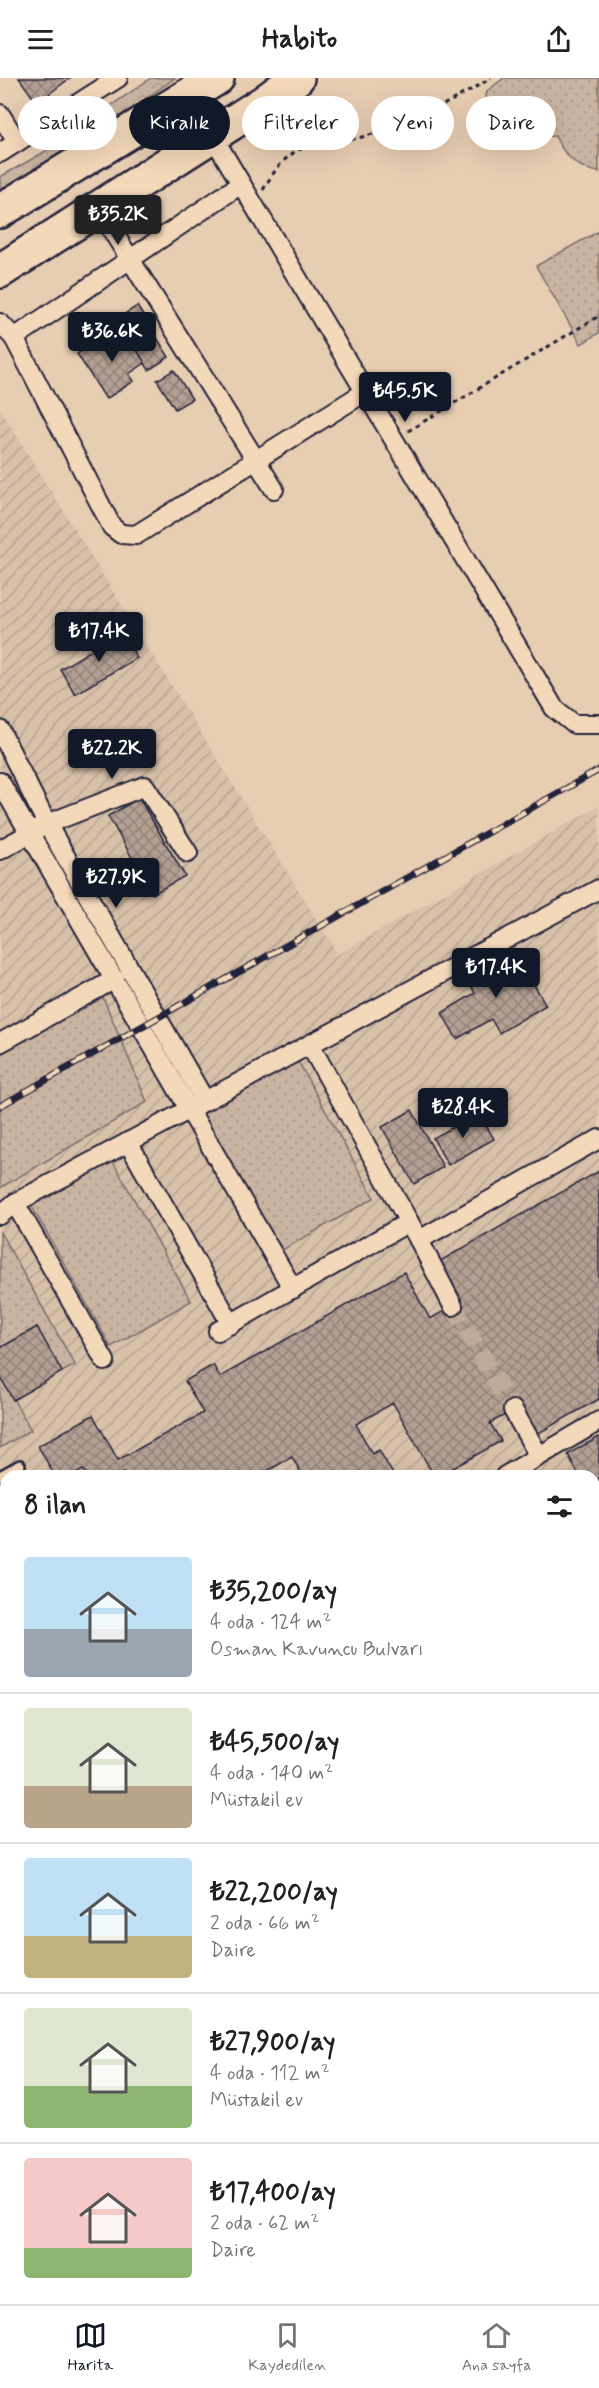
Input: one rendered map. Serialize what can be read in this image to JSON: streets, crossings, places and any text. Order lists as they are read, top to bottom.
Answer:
{
  "page": {
    "header": "Habito",
    "chip": [
      "Satılık",
      "Kiralık",
      "Filtreler",
      "Yeni",
      "Daire"
    ],
    "price": [
      "₺35.2K",
      "₺36.6K",
      "₺45.5K",
      "₺17.4K",
      "₺22.2K",
      "₺27.9K",
      "₺17.4K",
      "₺28.4K"
    ],
    "heading": "8 ilan",
    "list": [
      {
        "name": "₺35,200/ay",
        "note": "4 oda · 124 m² · Osman Kavuncu Bulvarı"
      },
      {
        "name": "₺45,500/ay",
        "note": "4 oda · 140 m² · Müstakil ev"
      },
      {
        "name": "₺22,200/ay",
        "note": "2 oda · 66 m² · Daire"
      },
      {
        "name": "₺27,900/ay",
        "note": "4 oda · 112 m² · Müstakil ev"
      },
      {
        "name": "₺17,400/ay",
        "note": "2 oda · 62 m² · Daire"
      }
    ],
    "tabs": ["Harita", "Kaydedilen", "Ana sayfa"]
  }
}
